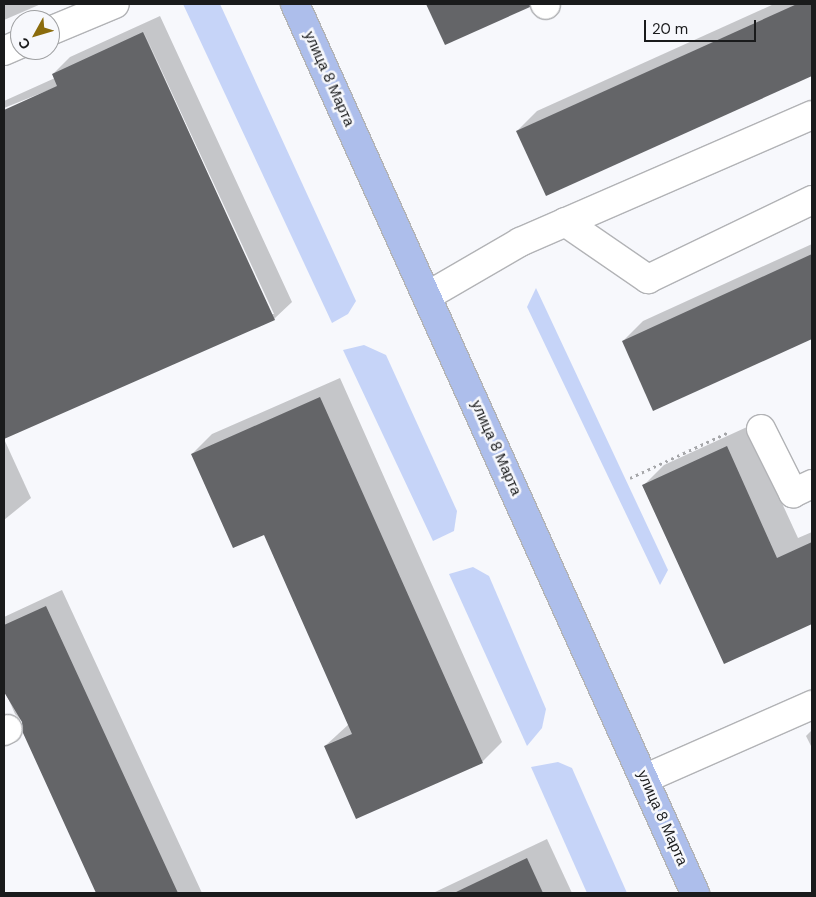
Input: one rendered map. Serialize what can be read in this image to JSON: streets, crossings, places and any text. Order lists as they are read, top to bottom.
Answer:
{
  "streets": {
    "main road": ["улица 8 Марта"]
  },
  "scale_bar": "20 m",
  "north": "bottom left"
}
